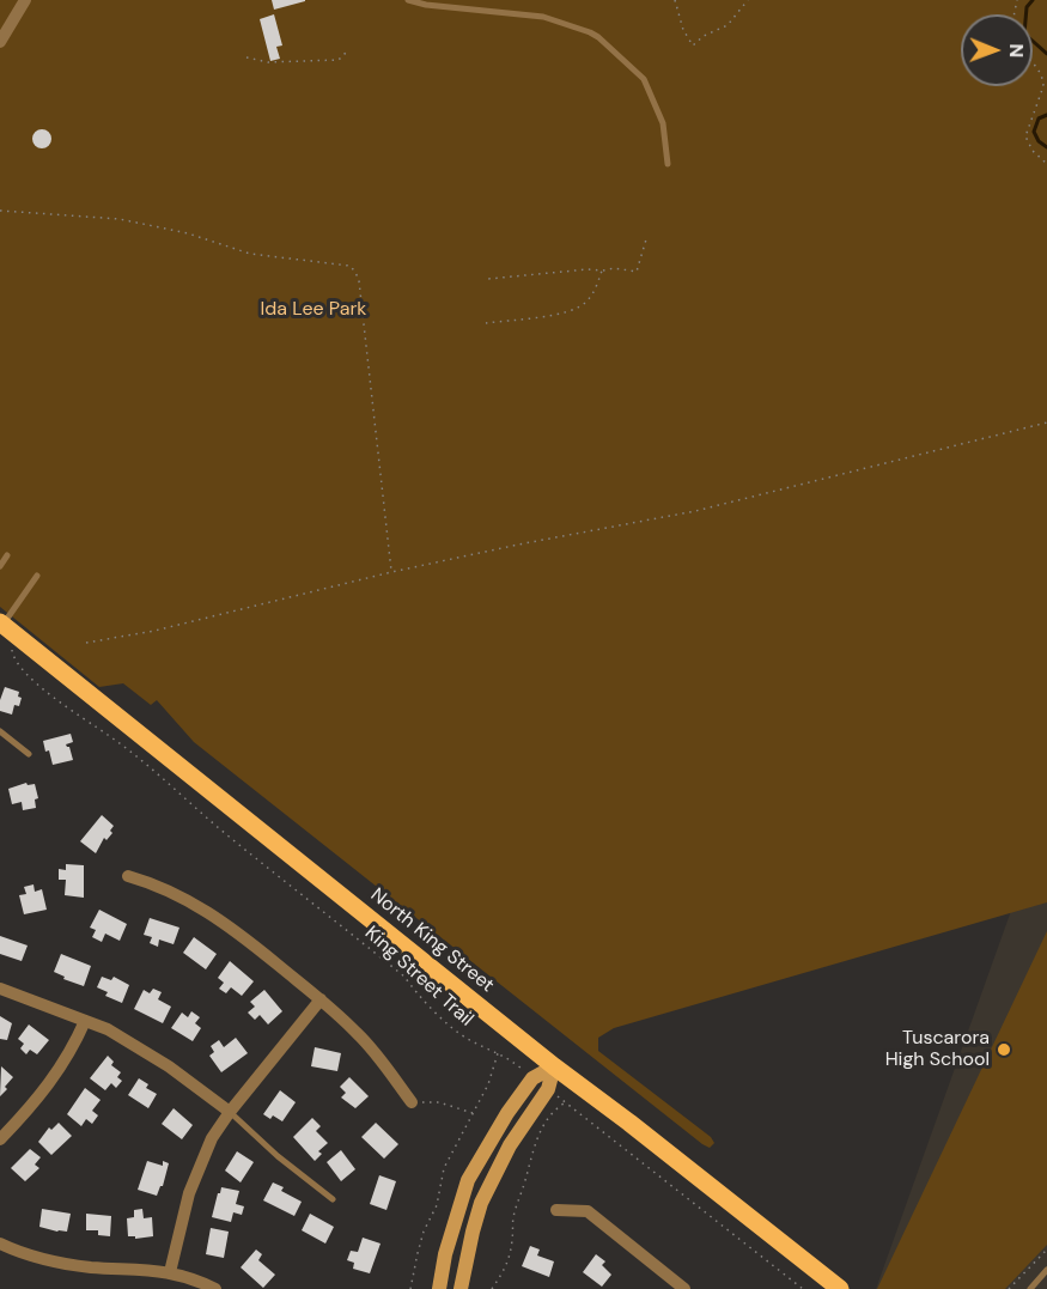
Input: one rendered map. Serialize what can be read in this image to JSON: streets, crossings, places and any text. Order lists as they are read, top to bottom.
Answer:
{
  "streets": {
    "main road": ["North King Street"],
    "path": ["King Street Trail"]
  },
  "parks": ["Ida Lee Park"],
  "places": ["Tuscarora High School"],
  "north": "right"
}
